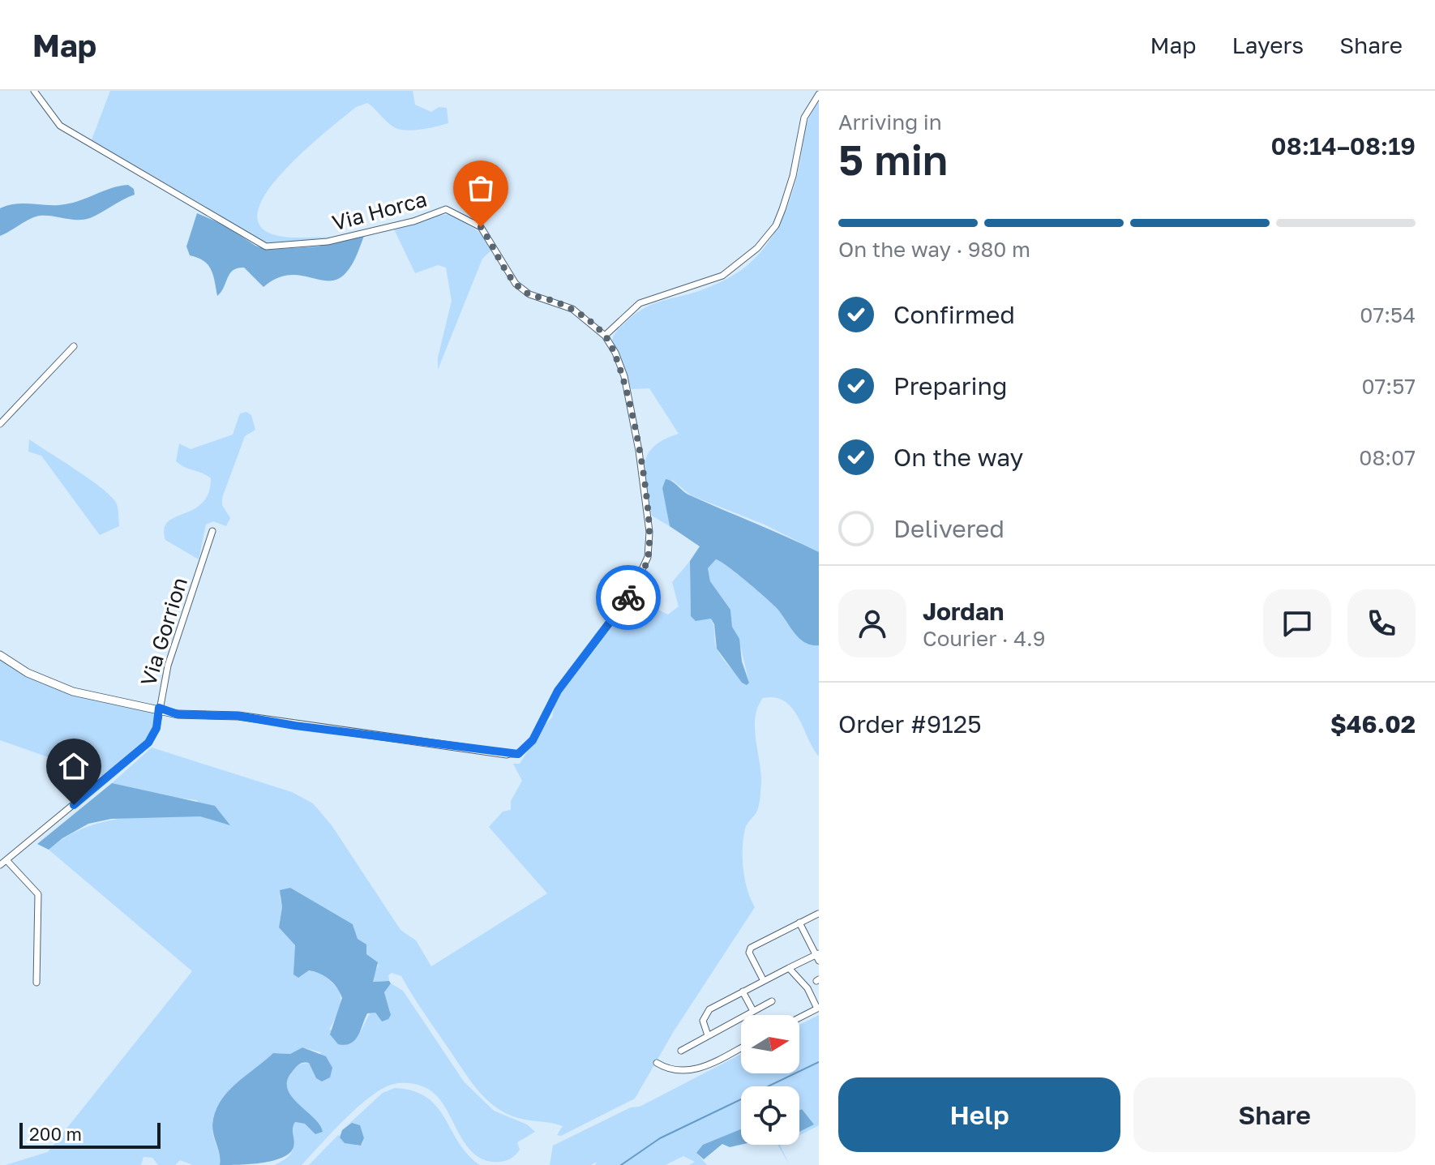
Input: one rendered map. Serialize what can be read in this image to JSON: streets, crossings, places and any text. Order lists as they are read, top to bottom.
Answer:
{
  "streets": {
    "street": ["Via Horca", "Via Gorrion"]
  },
  "scale_bar": "200 m",
  "north": "right",
  "page": {
    "header": "Map",
    "nav": ["Map", "Layers", "Share"],
    "heading": ["5 min", "Arriving in", "08:14–08:19"],
    "panel": [
      "Jordan",
      "Courier · 4.9",
      "Order #9125",
      "$46.02"
    ],
    "bar": "On the way · 980 m",
    "list": [
      ["Confirmed", "07:54"],
      ["Preparing", "07:57"],
      ["On the way", "08:07"],
      "Delivered"
    ],
    "buttons": ["Help", "Share"],
    "scale": "200 m"
  }
}
